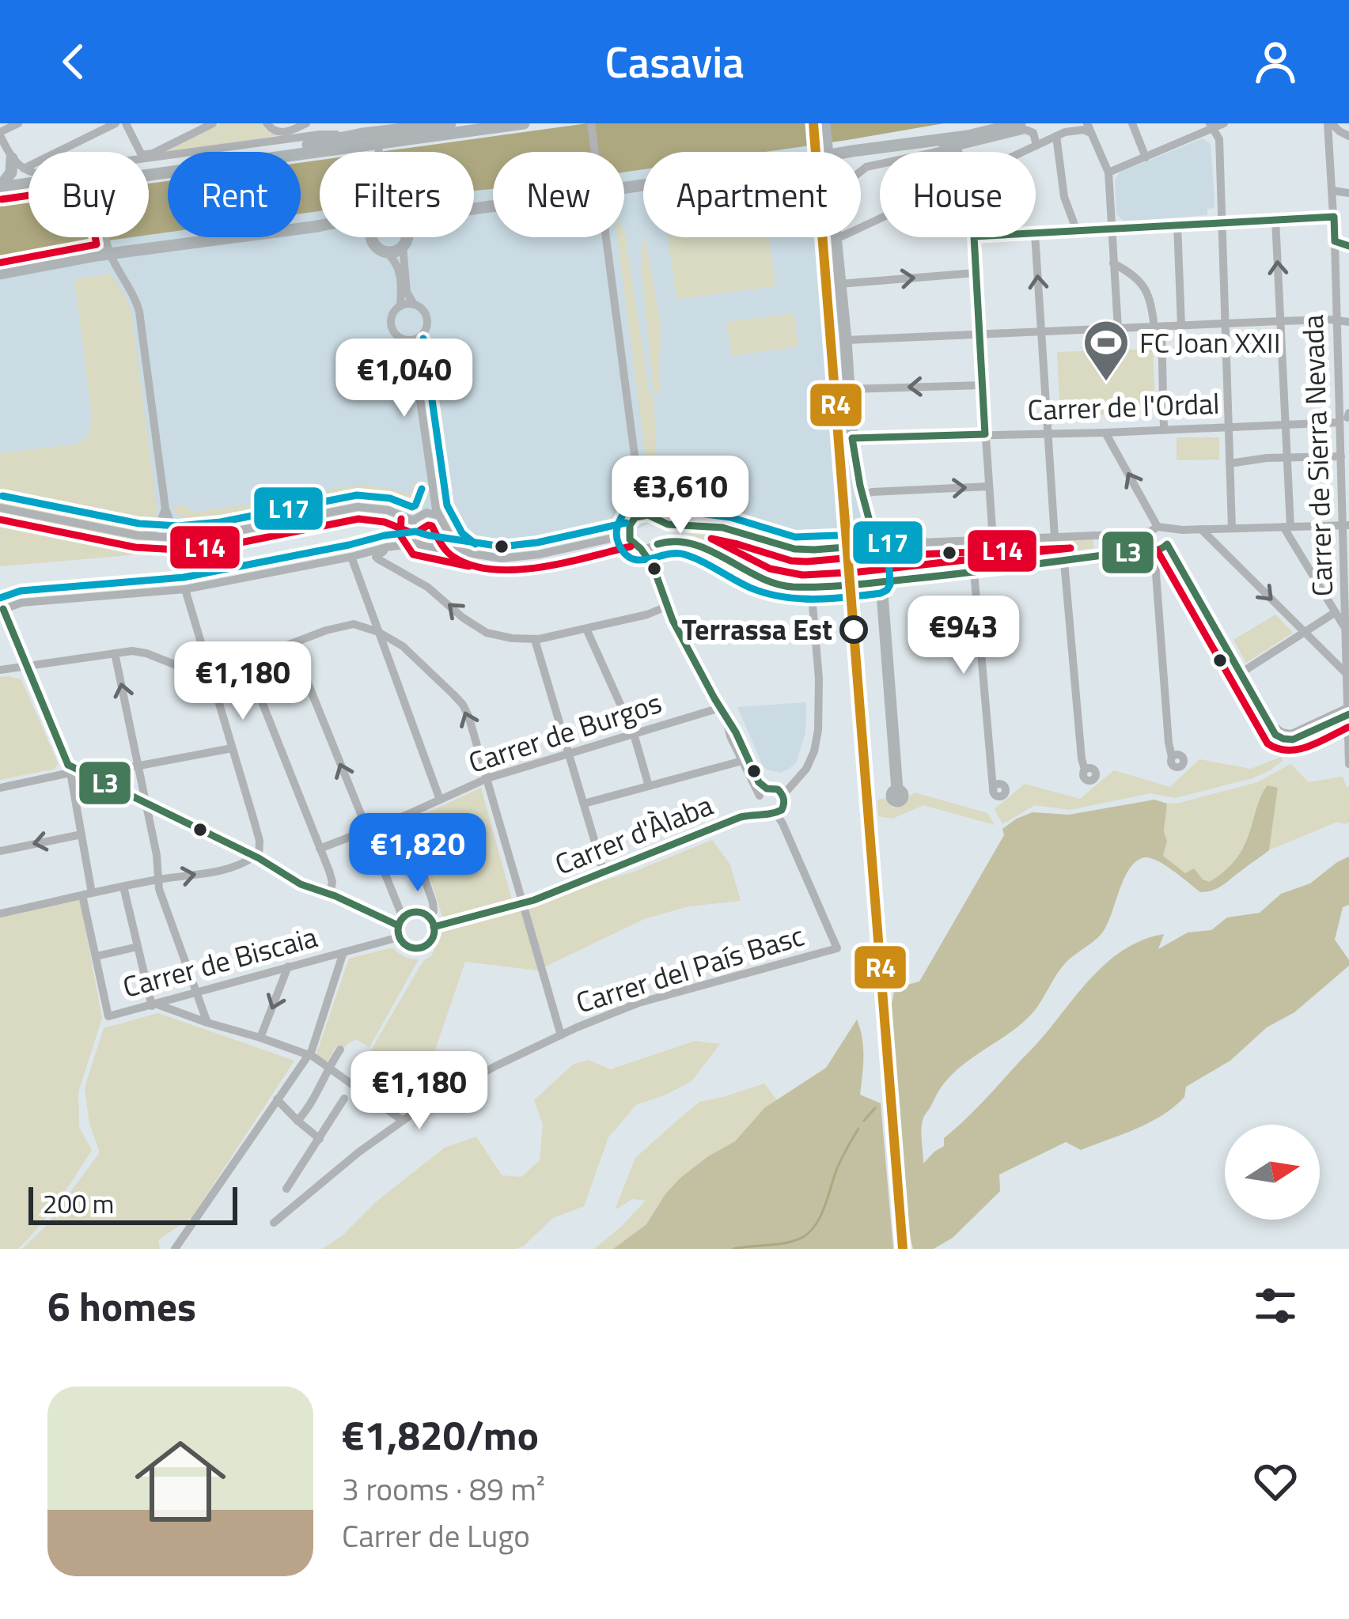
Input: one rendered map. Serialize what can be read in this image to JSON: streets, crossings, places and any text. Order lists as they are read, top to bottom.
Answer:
{
  "streets": {
    "street": [
      "Carrer de l'Ordal",
      "Carrer de Sierra Nevada",
      "Carrer de Burgos",
      "Carrer d'Àlaba",
      "Carrer de Biscaia",
      "Carrer del País Basc"
    ]
  },
  "crossings": [
    ["Carrer de l'Ordal", "Carrer de Sierra Nevada"],
    ["Carrer d'Àlaba", "Carrer de Biscaia"]
  ],
  "places": {
    "sports": ["FC Joan XXII"],
    "other": ["Terrassa Est"]
  },
  "lines": [
    "transit line R4",
    "transit line L14",
    "transit line L3",
    "transit line L17"
  ],
  "scale_bar": "200 m",
  "north": "right",
  "page": {
    "header": "Casavia",
    "chip": [
      "Buy",
      "Rent",
      "Filters",
      "New",
      "Apartment",
      "House"
    ],
    "price": [
      "€1,040",
      "€3,610",
      "€943",
      "€1,180",
      "€1,820",
      "€1,180"
    ],
    "scale": "200 m",
    "heading": "6 homes",
    "list": [
      {
        "name": "€1,820/mo",
        "note": "3 rooms · 89 m² · Carrer de Lugo"
      }
    ]
  }
}
